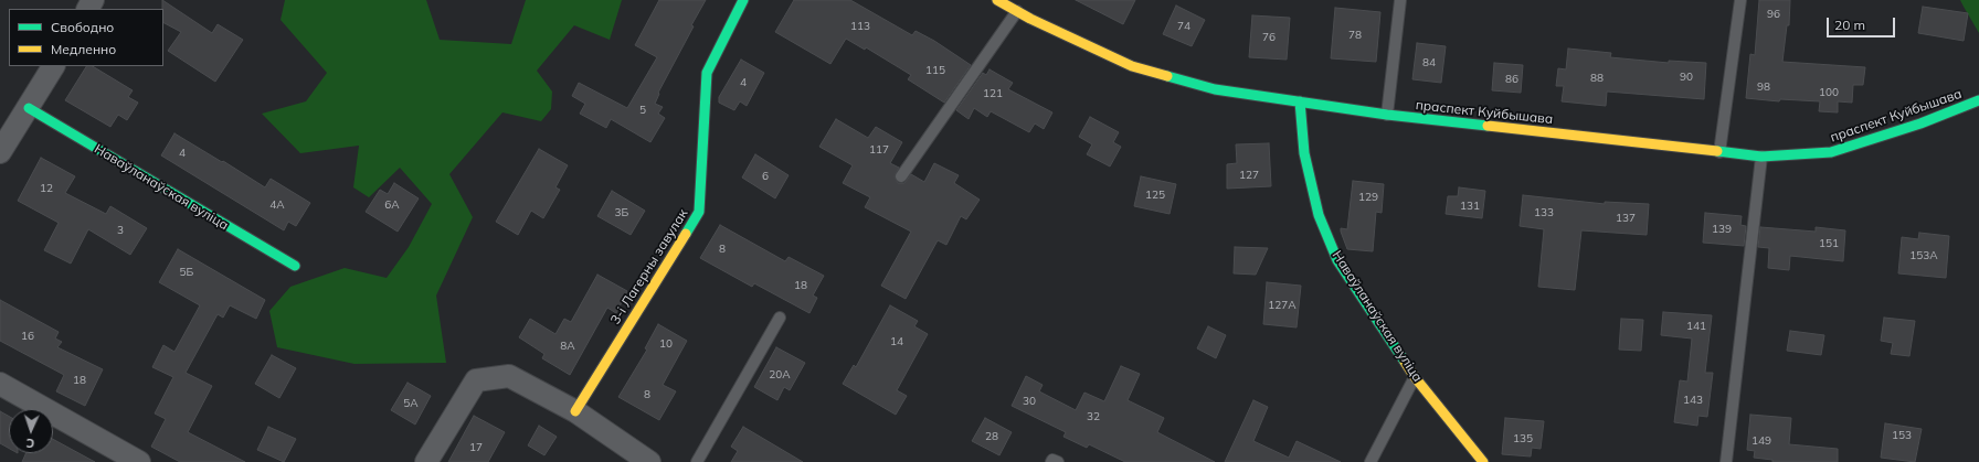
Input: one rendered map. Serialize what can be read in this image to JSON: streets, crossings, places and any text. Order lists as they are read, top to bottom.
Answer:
{
  "streets": {
    "street": ["праспект Куйбышава", "Наваўланаўская вуліца", "3-і Лагерны завулак"]
  },
  "crossings": [
    ["праспект Куйбышава", "Наваўланаўская вуліца"]
  ],
  "house_numbers": [
    "96",
    "113",
    "74",
    "78",
    "76",
    "84",
    "115",
    "90",
    "88",
    "86",
    "4",
    "98",
    "100",
    "121",
    "5",
    "117",
    "4",
    "127",
    "6",
    "12",
    "125",
    "129",
    "4А",
    "6А",
    "131",
    "3Б",
    "133",
    "137",
    "139",
    "3",
    "151",
    "8",
    "153А",
    "5Б",
    "18",
    "127А",
    "141",
    "16",
    "14",
    "10",
    "8А",
    "20А",
    "18",
    "8",
    "143",
    "30",
    "5А",
    "32",
    "153",
    "28",
    "135",
    "149",
    "17"
  ],
  "legend": ["Свободно", "Медленно"],
  "scale_bar": "20 m",
  "north": "bottom"
}
